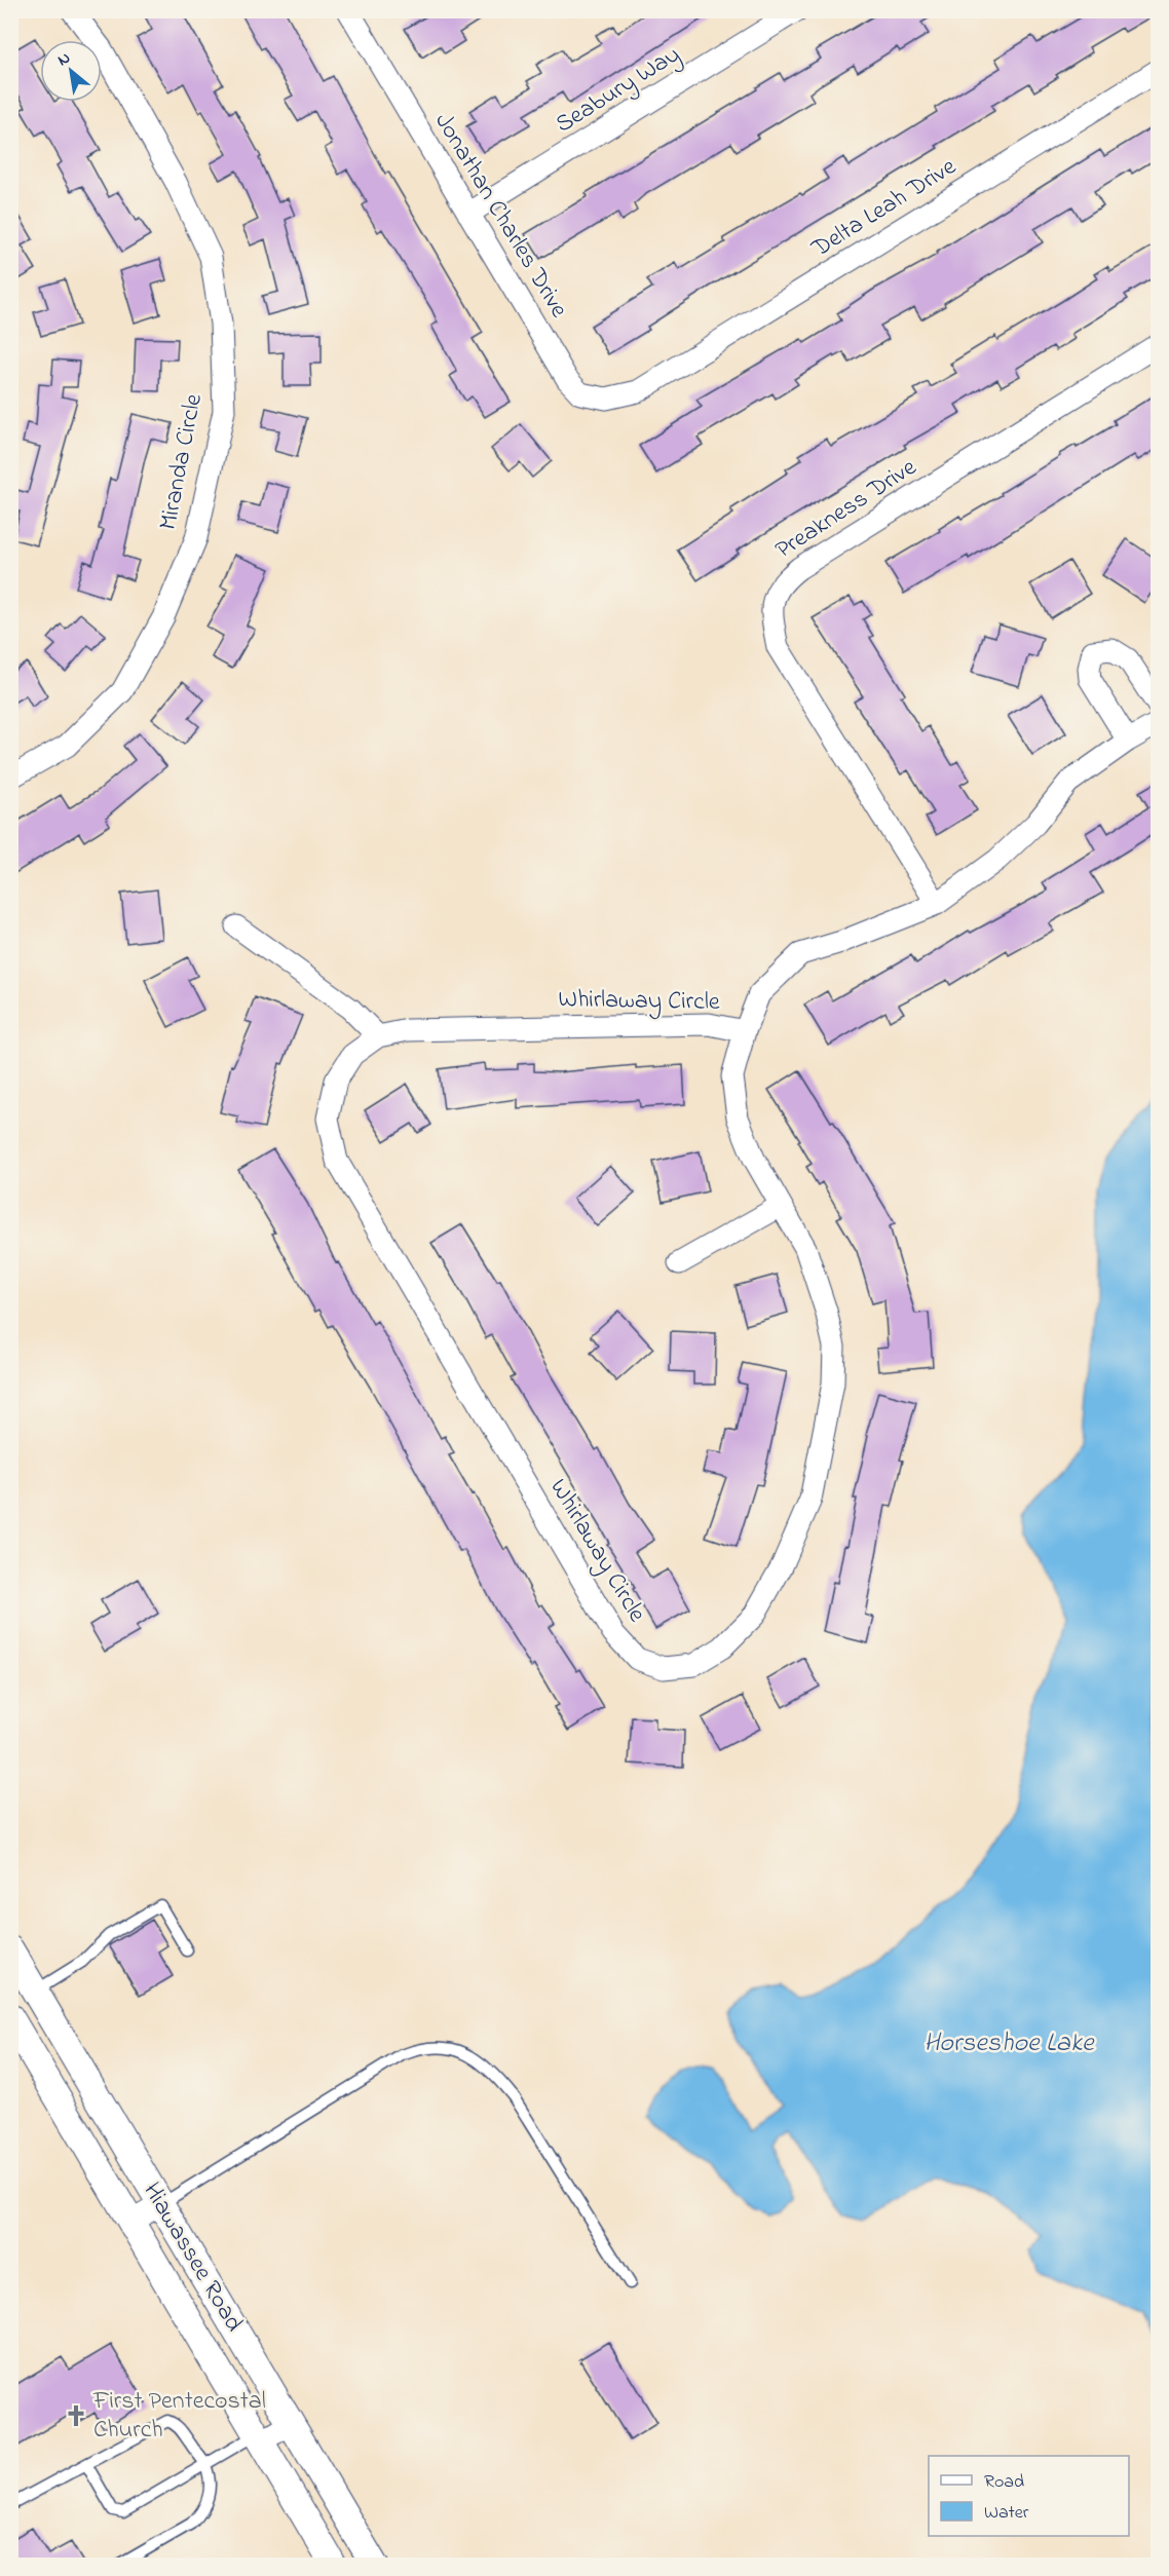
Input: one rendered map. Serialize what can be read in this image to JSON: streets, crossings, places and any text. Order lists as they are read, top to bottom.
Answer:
{
  "streets": {
    "street": [
      "Seabury Way",
      "Delta Leah Drive",
      "Jonathan Charles Drive",
      "Miranda Circle",
      "Preakness Drive",
      "Whirlaway Circle",
      "Hiawassee Road"
    ]
  },
  "crossings": [
    ["Seabury Way", "Jonathan Charles Drive"],
    ["Delta Leah Drive", "Jonathan Charles Drive"]
  ],
  "water": ["Horseshoe Lake"],
  "places": {
    "church": ["First Pentecostal Church"]
  },
  "legend": ["Road", "Water"],
  "north": "top left"
}
